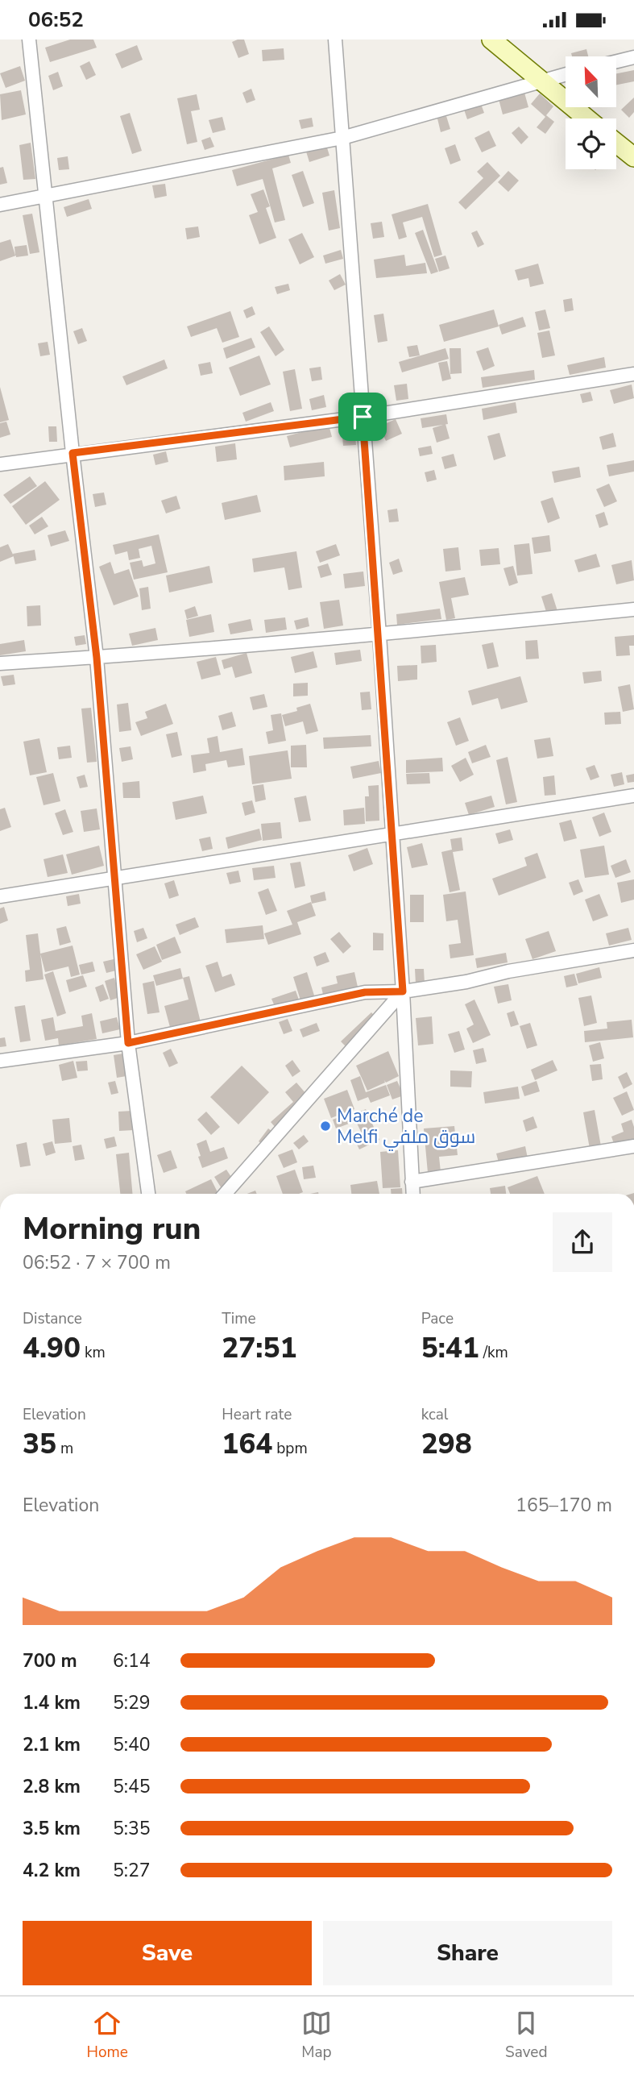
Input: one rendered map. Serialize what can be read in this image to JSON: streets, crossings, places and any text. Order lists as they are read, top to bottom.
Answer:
{
  "places": ["Marché de Melfi سوق ملفي"],
  "north": "top left",
  "page": {
    "status": "06:52",
    "heading": ["Morning run", "06:52 · 7 × 700 m"],
    "stats": [
      ["Distance", "4.90 km"],
      ["Time", "27:51"],
      ["Pace", "5:41 /km"],
      ["Elevation", "35 m"],
      ["Heart rate", "164 bpm"],
      ["kcal", "298"]
    ],
    "chart": ["Elevation", "165–170 m"],
    "list": [
      {
        "name": "700 m",
        "note": "6:14"
      },
      {
        "name": "1.4 km",
        "note": "5:29"
      },
      {
        "name": "2.1 km",
        "note": "5:40"
      },
      {
        "name": "2.8 km",
        "note": "5:45"
      },
      {
        "name": "3.5 km",
        "note": "5:35"
      },
      {
        "name": "4.2 km",
        "note": "5:27"
      }
    ],
    "buttons": ["Save", "Share"],
    "tabs": ["Home", "Map", "Saved"]
  }
}
